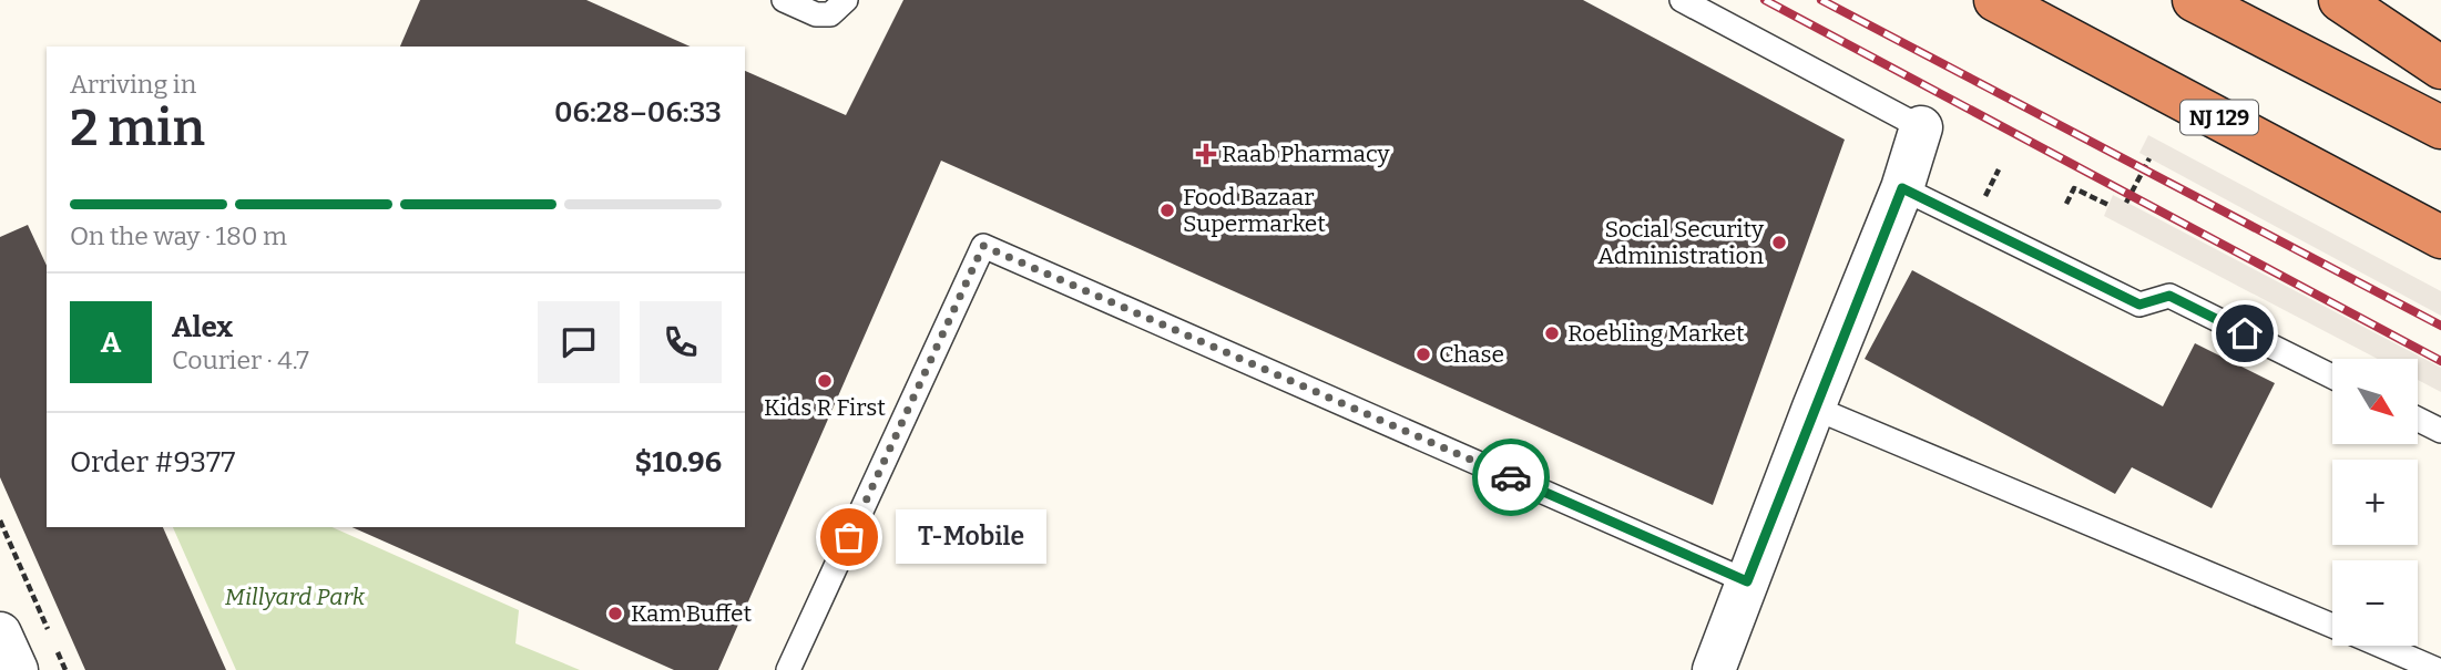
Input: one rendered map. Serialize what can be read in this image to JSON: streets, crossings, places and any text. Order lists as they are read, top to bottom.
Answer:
{
  "streets": {
    "highway": ["NJ 129"]
  },
  "parks": ["Millyard Park"],
  "places": {
    "health": ["Raab Pharmacy"],
    "other": [
      "Food Bazaar Supermarket",
      "Social Security Administration",
      "Roebling Market",
      "Chase",
      "Kids R First",
      "T-Mobile",
      "Kam Buffet"
    ]
  },
  "north": "bottom right",
  "page": {
    "heading": ["2 min", "Arriving in", "06:28–06:33"],
    "panel": [
      "Alex",
      "Courier · 4.7",
      "Order #9377",
      "$10.96"
    ],
    "bar": "On the way · 180 m",
    "round": "A",
    "map_buttons": ["+", "−"],
    "bubble": "T-Mobile"
  }
}
